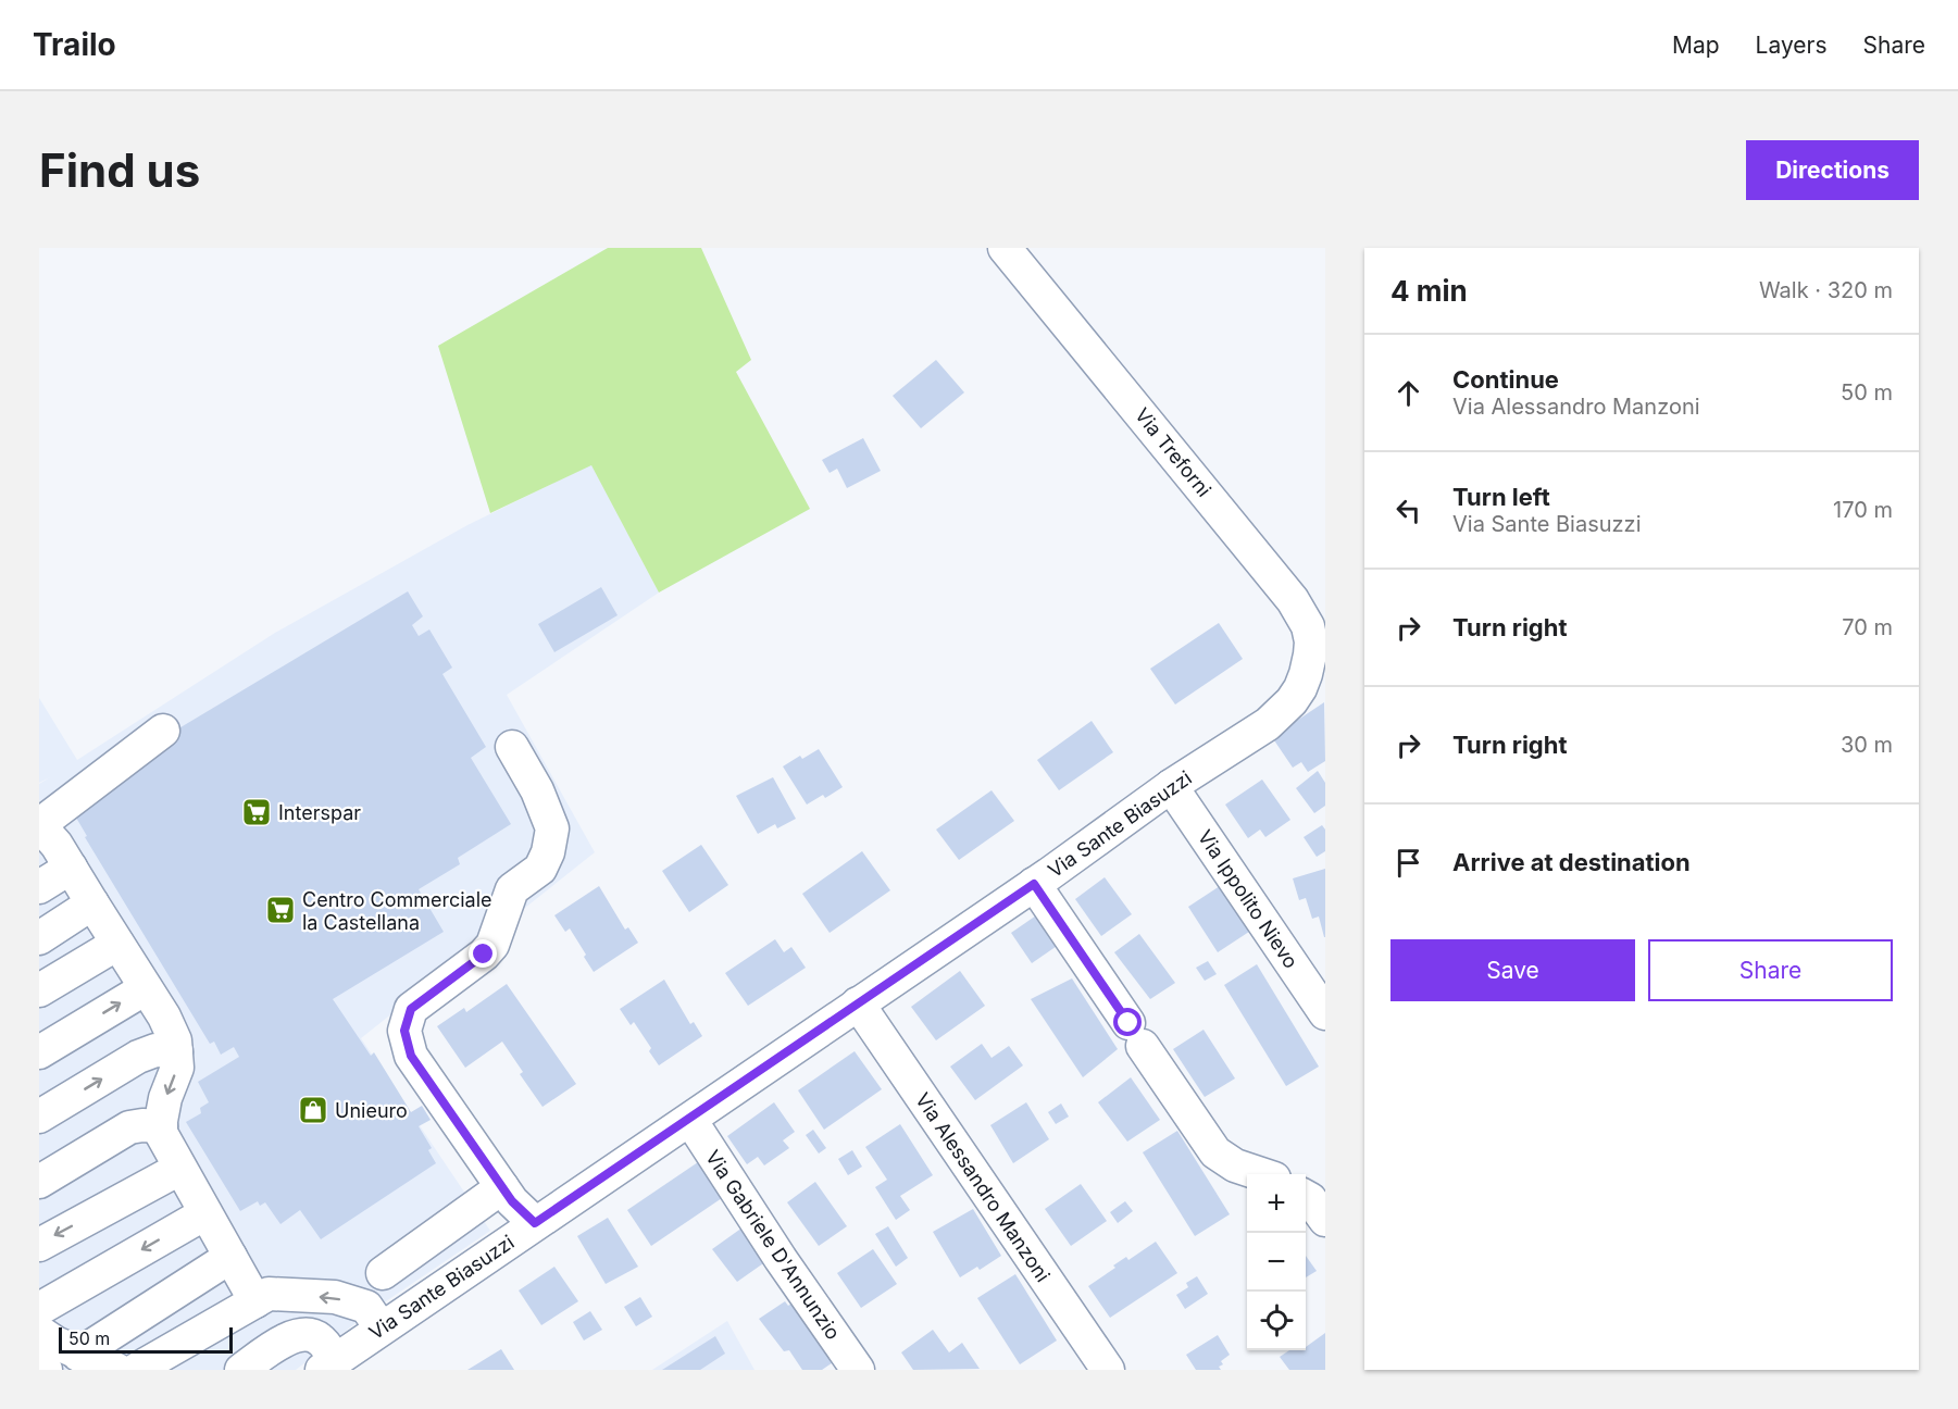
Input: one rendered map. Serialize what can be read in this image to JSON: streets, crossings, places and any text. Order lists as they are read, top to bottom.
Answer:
{
  "streets": {
    "street": [
      "Via Treforni",
      "Via Sante Biasuzzi",
      "Via Ippolito Nievo",
      "Via Alessandro Manzoni",
      "Via Gabriele D'Annunzio"
    ]
  },
  "crossings": [
    ["Via Treforni", "Via Sante Biasuzzi"],
    ["Via Sante Biasuzzi", "Via Ippolito Nievo"],
    ["Via Sante Biasuzzi", "Via Alessandro Manzoni"],
    ["Via Sante Biasuzzi", "Via Gabriele D'Annunzio"]
  ],
  "places": {
    "supermarket": ["Interspar", "Centro Commerciale la Castellana"],
    "shop": ["Unieuro"]
  },
  "scale_bar": "50 m",
  "page": {
    "header": "Trailo",
    "nav": ["Map", "Layers", "Share"],
    "buttons": [
      "Directions",
      ["Save", "Share"]
    ],
    "title": "Find us",
    "heading": ["4 min", "Walk · 320 m"],
    "list": [
      ["Continue", "Via Alessandro Manzoni", "50 m"],
      ["Turn left", "Via Sante Biasuzzi", "170 m"],
      ["Turn right", "70 m"],
      ["Turn right", "30 m"],
      "Arrive at destination"
    ],
    "map_buttons": ["+", "−"],
    "scale": "50 m"
  }
}
